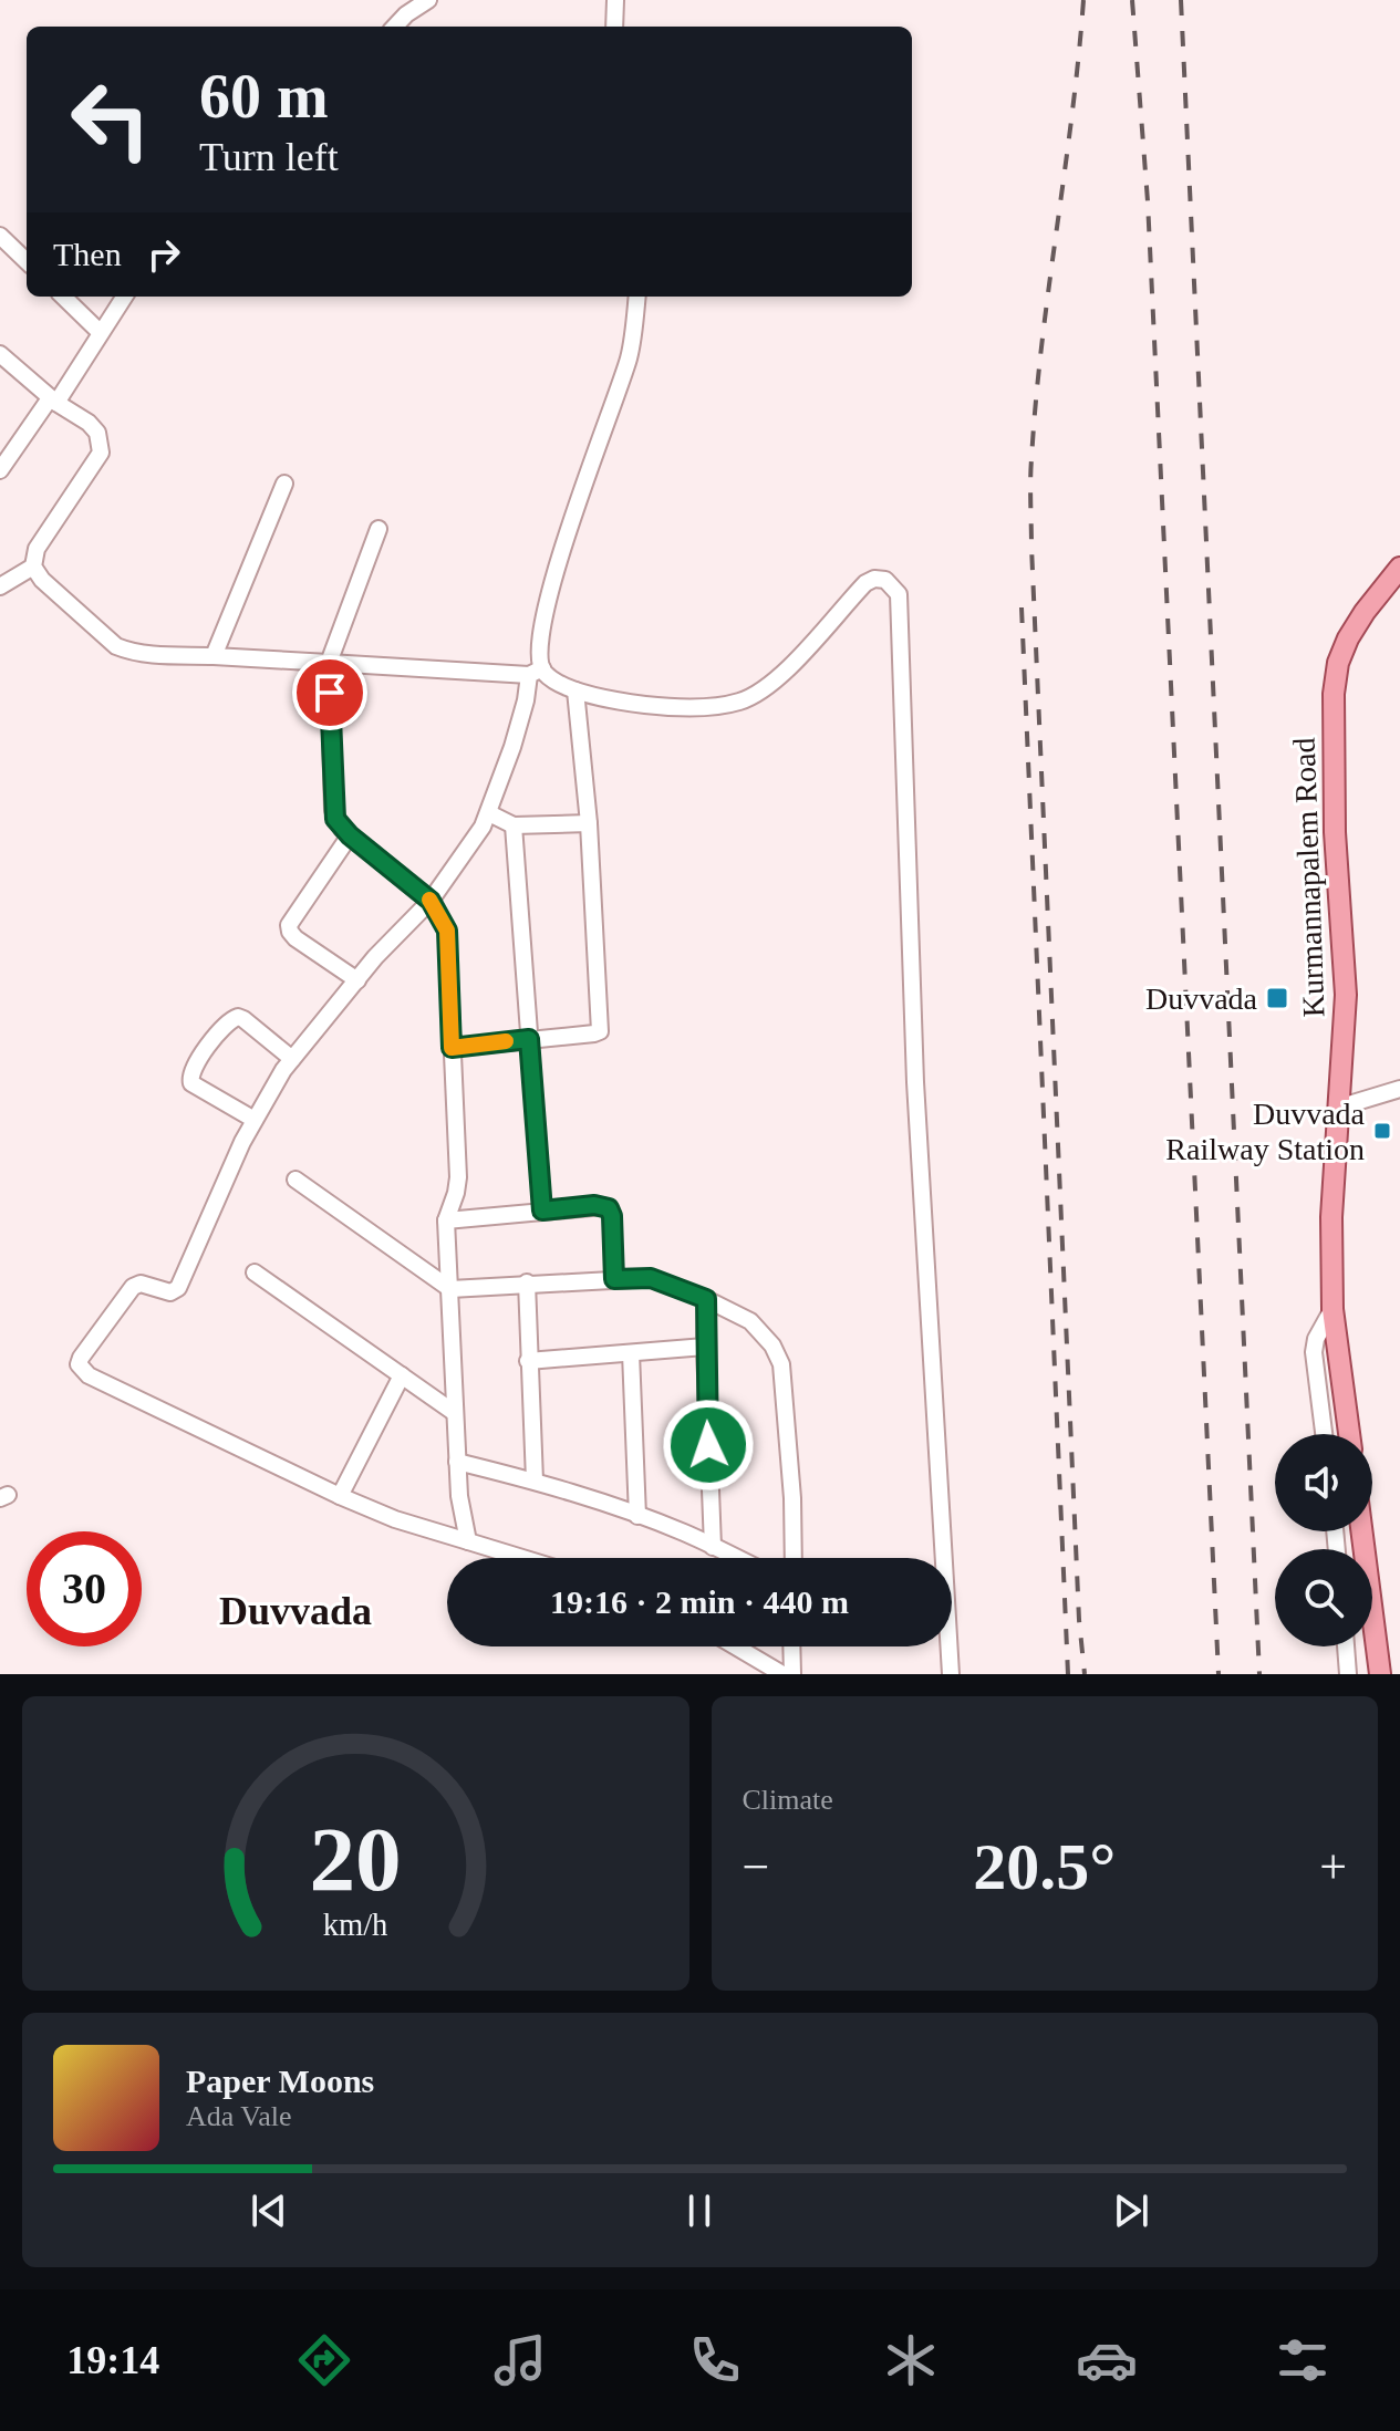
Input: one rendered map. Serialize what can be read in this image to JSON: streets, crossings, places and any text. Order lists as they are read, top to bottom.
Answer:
{
  "streets": {
    "main road": ["Kurmannapalem Road"]
  },
  "districts": ["Duvvada"],
  "places": {
    "transit": ["Duvvada", "Duvvada Railway Station"]
  },
  "page": {
    "turn": ["60 m", "Turn left"],
    "then": "Then",
    "limit": "30",
    "trip": "19:16 · 2 min · 440 m",
    "tile": "Climate",
    "heat": ["−", "20.5°", "+"],
    "song": ["Paper Moons", "Ada Vale"],
    "tabs": "19:14",
    "gauge": ["20", "km/h"]
  }
}
